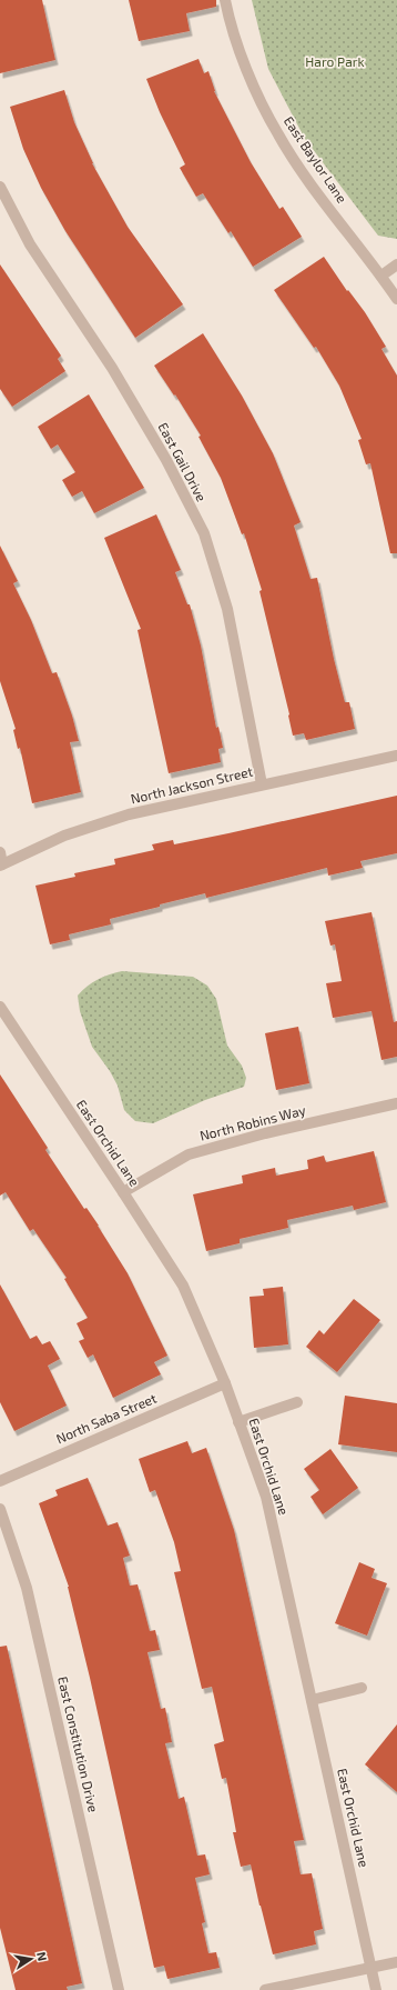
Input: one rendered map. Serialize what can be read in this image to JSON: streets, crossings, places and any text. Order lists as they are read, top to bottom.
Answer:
{
  "streets": {
    "street": [
      "East Baylor Lane",
      "East Gail Drive",
      "North Jackson Street",
      "North Robins Way",
      "East Orchid Lane",
      "North Saba Street",
      "East Constitution Drive"
    ]
  },
  "crossings": [
    ["East Gail Drive", "North Jackson Street"],
    ["North Robins Way", "East Orchid Lane"],
    ["East Orchid Lane", "North Saba Street"]
  ],
  "parks": ["Haro Park"],
  "north": "right"
}
